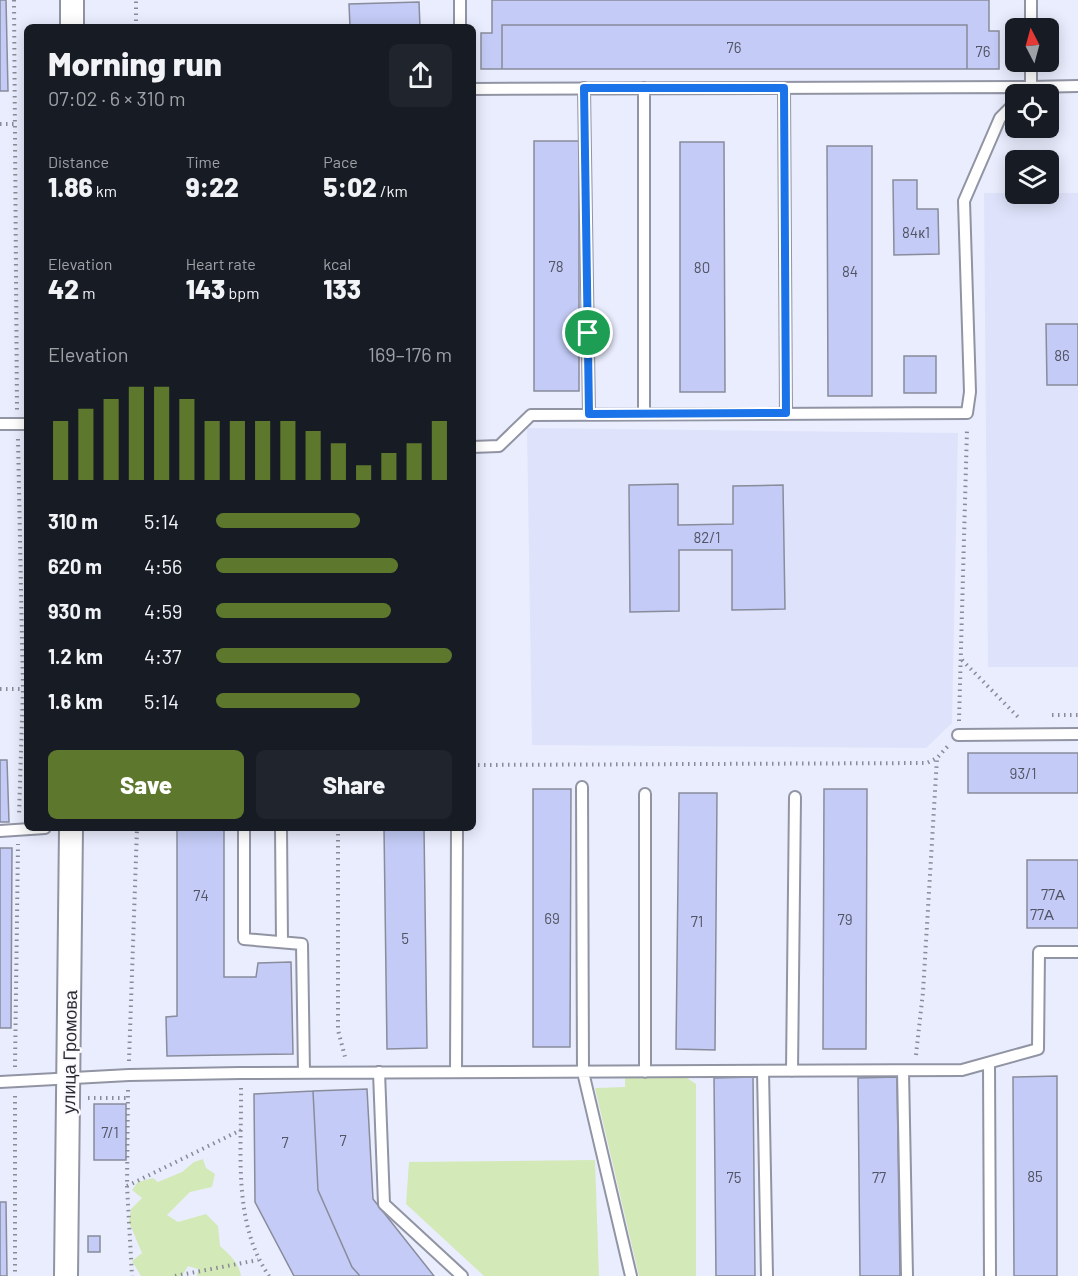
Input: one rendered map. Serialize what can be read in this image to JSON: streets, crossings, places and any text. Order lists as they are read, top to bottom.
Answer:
{
  "streets": {
    "street": ["улица Громова"]
  },
  "house_numbers": [
    "76",
    "76",
    "84к1",
    "78",
    "80",
    "84",
    "86",
    "82/1",
    "93/1",
    "77А",
    "74",
    "77А",
    "69",
    "79",
    "71",
    "5",
    "7/1",
    "7",
    "7",
    "85",
    "75",
    "77"
  ],
  "north": "top",
  "page": {
    "heading": ["Morning run", "07:02 · 6 × 310 m"],
    "stats": [
      ["Distance", "1.86 km"],
      ["Time", "9:22"],
      ["Pace", "5:02 /km"],
      ["Elevation", "42 m"],
      ["Heart rate", "143 bpm"],
      ["kcal", "133"]
    ],
    "chart": ["Elevation", "169–176 m"],
    "list": [
      {
        "name": "310 m",
        "note": "5:14"
      },
      {
        "name": "620 m",
        "note": "4:56"
      },
      {
        "name": "930 m",
        "note": "4:59"
      },
      {
        "name": "1.2 km",
        "note": "4:37"
      },
      {
        "name": "1.6 km",
        "note": "5:14"
      }
    ],
    "buttons": ["Save", "Share"]
  }
}
